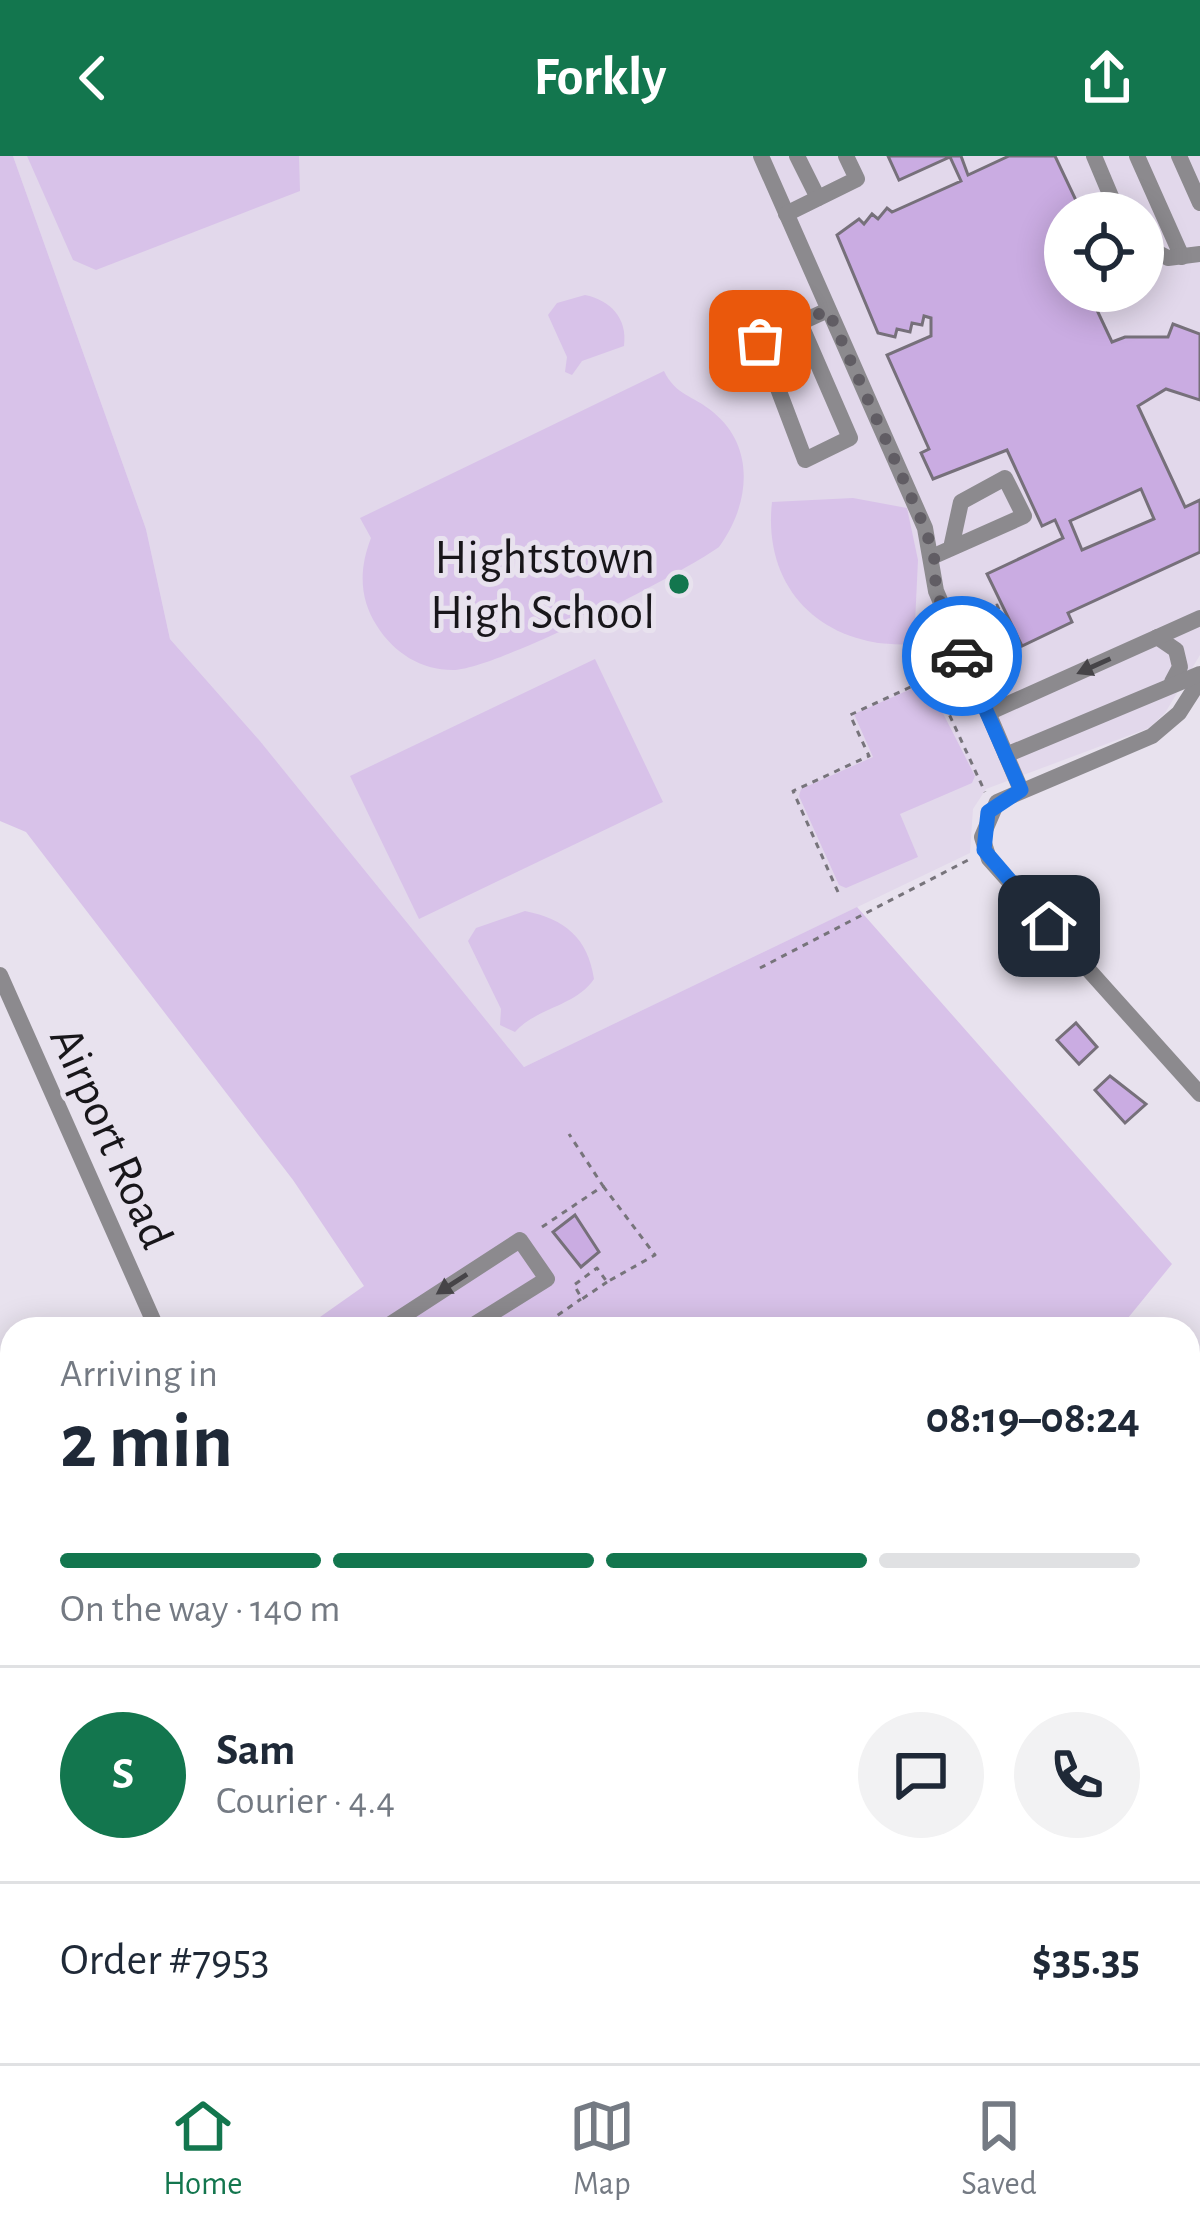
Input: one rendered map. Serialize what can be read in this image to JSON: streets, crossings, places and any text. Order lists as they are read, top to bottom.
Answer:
{
  "streets": {
    "street": ["Airport Road"]
  },
  "places": ["Hightstown High School"],
  "page": {
    "header": "Forkly",
    "heading": ["2 min", "Arriving in", "08:19–08:24"],
    "panel": [
      "Sam",
      "Courier · 4.4",
      "Order #7953",
      "$35.35"
    ],
    "bar": "On the way · 140 m",
    "round": "S",
    "tabs": ["Home", "Map", "Saved"]
  }
}
